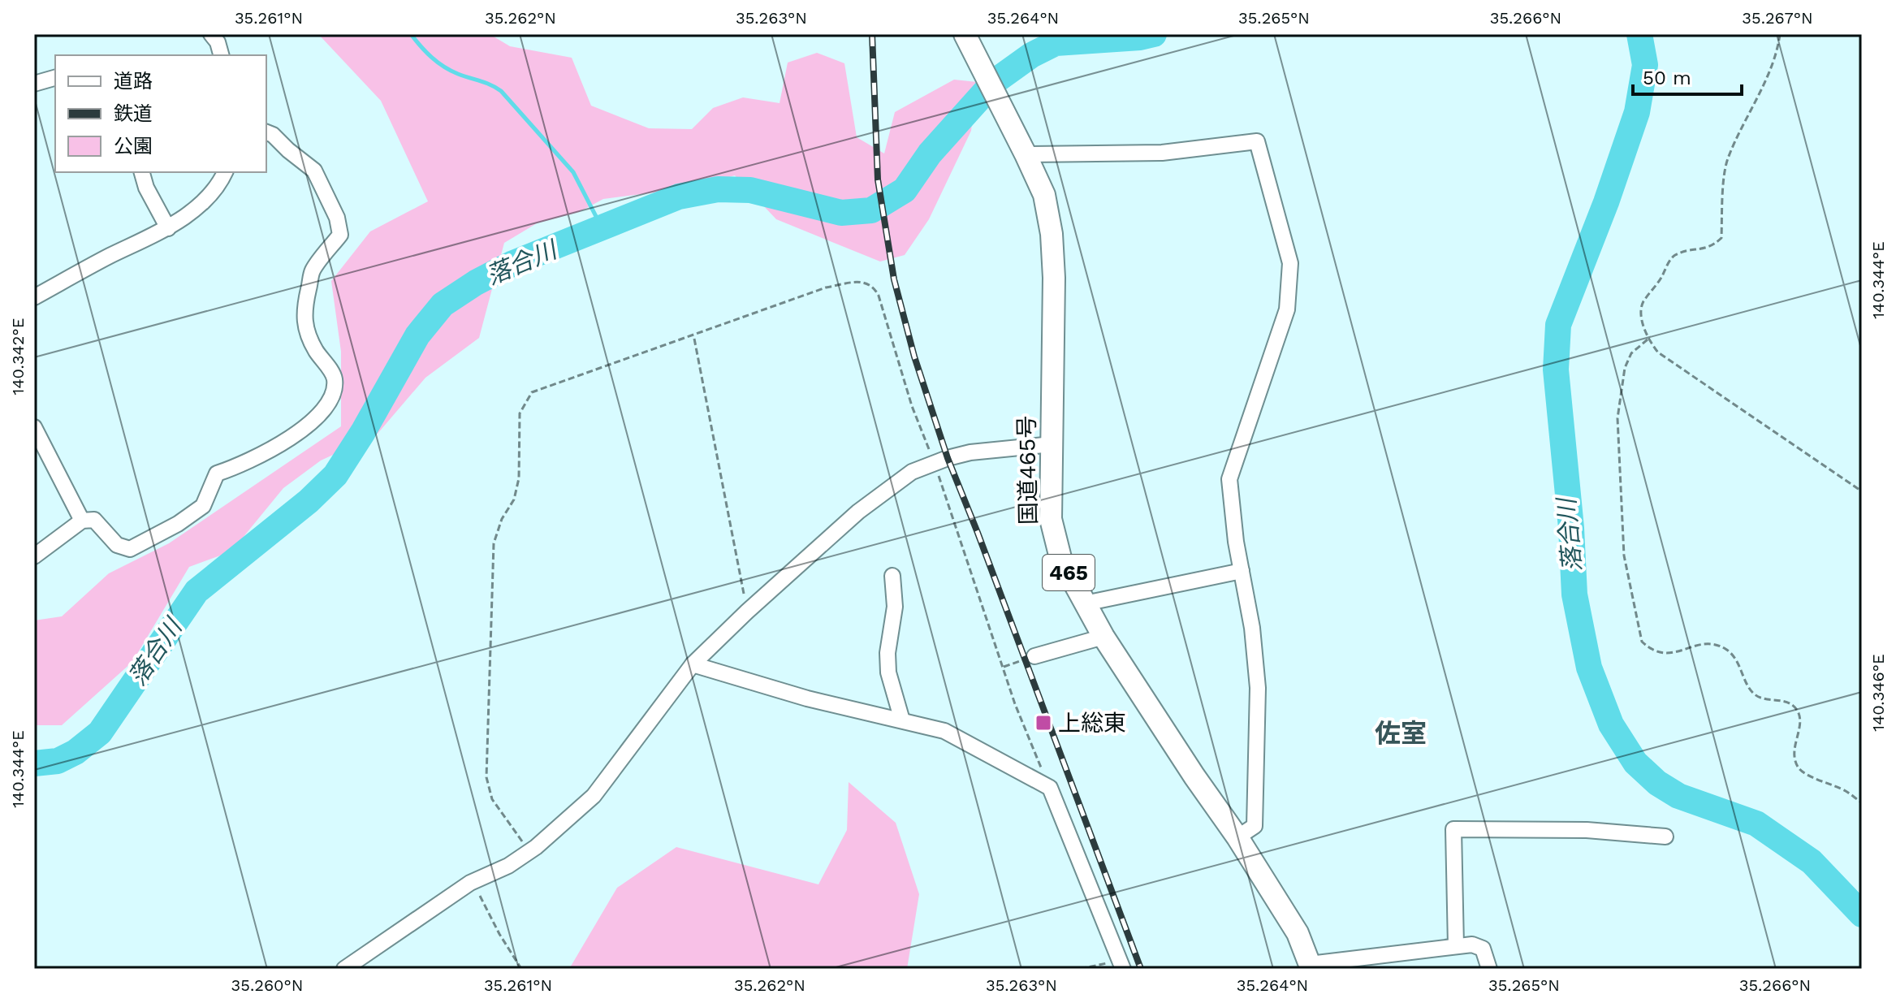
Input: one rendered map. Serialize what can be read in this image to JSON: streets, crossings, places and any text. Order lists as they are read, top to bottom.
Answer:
{
  "streets": {
    "highway": ["国道465号", "465"]
  },
  "districts": ["佐室"],
  "water": ["落合川"],
  "places": {
    "transit": ["上総東"]
  },
  "legend": ["道路", "鉄道", "公園"],
  "scale_bar": "50 m",
  "coordinates": [
    "35.261°N",
    "35.262°N",
    "35.263°N",
    "35.264°N",
    "35.265°N",
    "35.266°N",
    "35.267°N",
    "140.344°E",
    "140.342°E",
    "140.346°E",
    "35.260°N"
  ]
}
